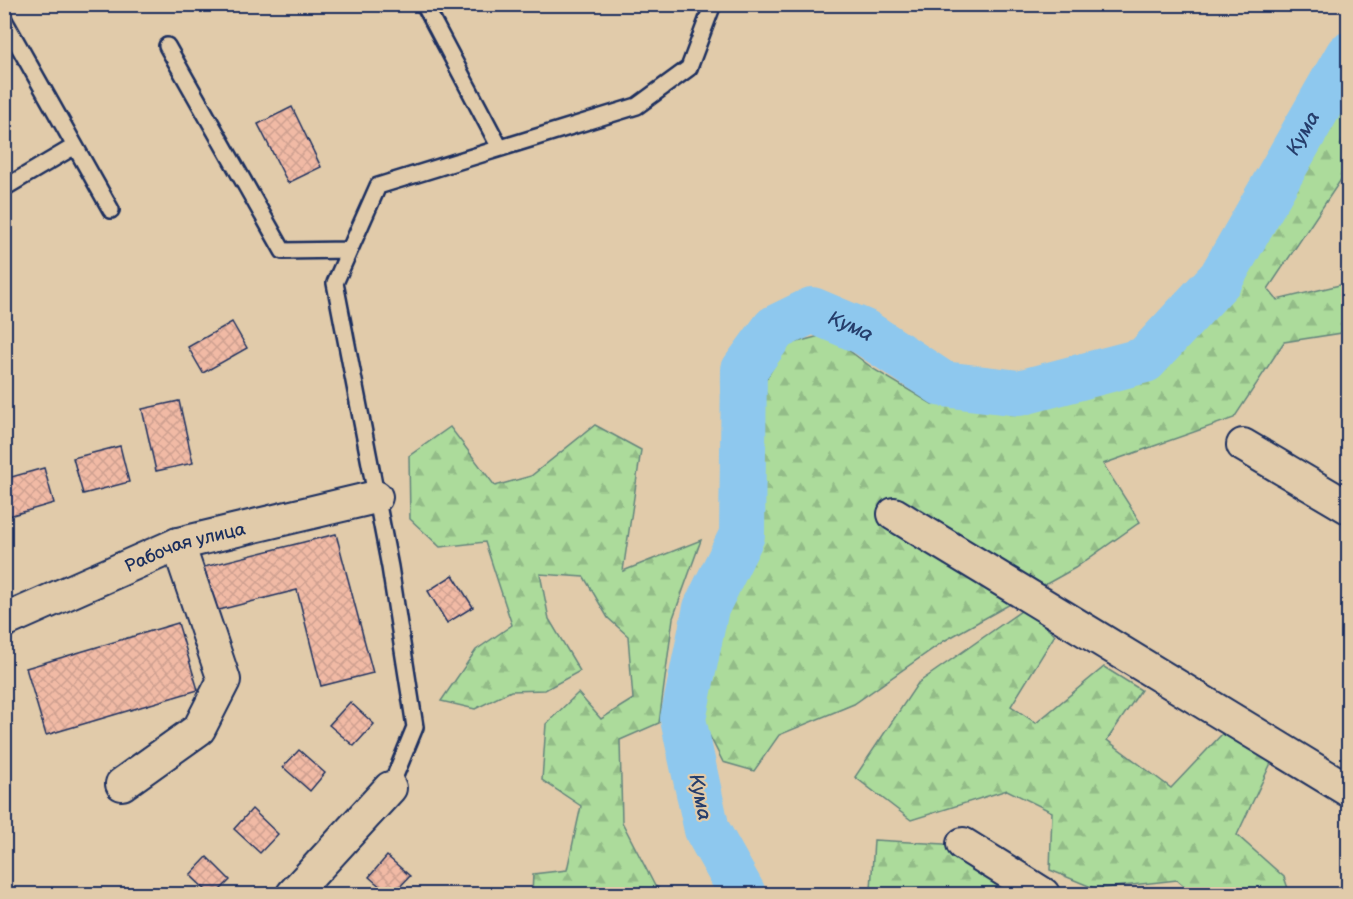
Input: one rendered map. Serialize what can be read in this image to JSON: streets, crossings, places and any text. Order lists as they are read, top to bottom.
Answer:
{
  "streets": {
    "street": ["Рабочая улица"]
  },
  "water": ["Кума"]
}
